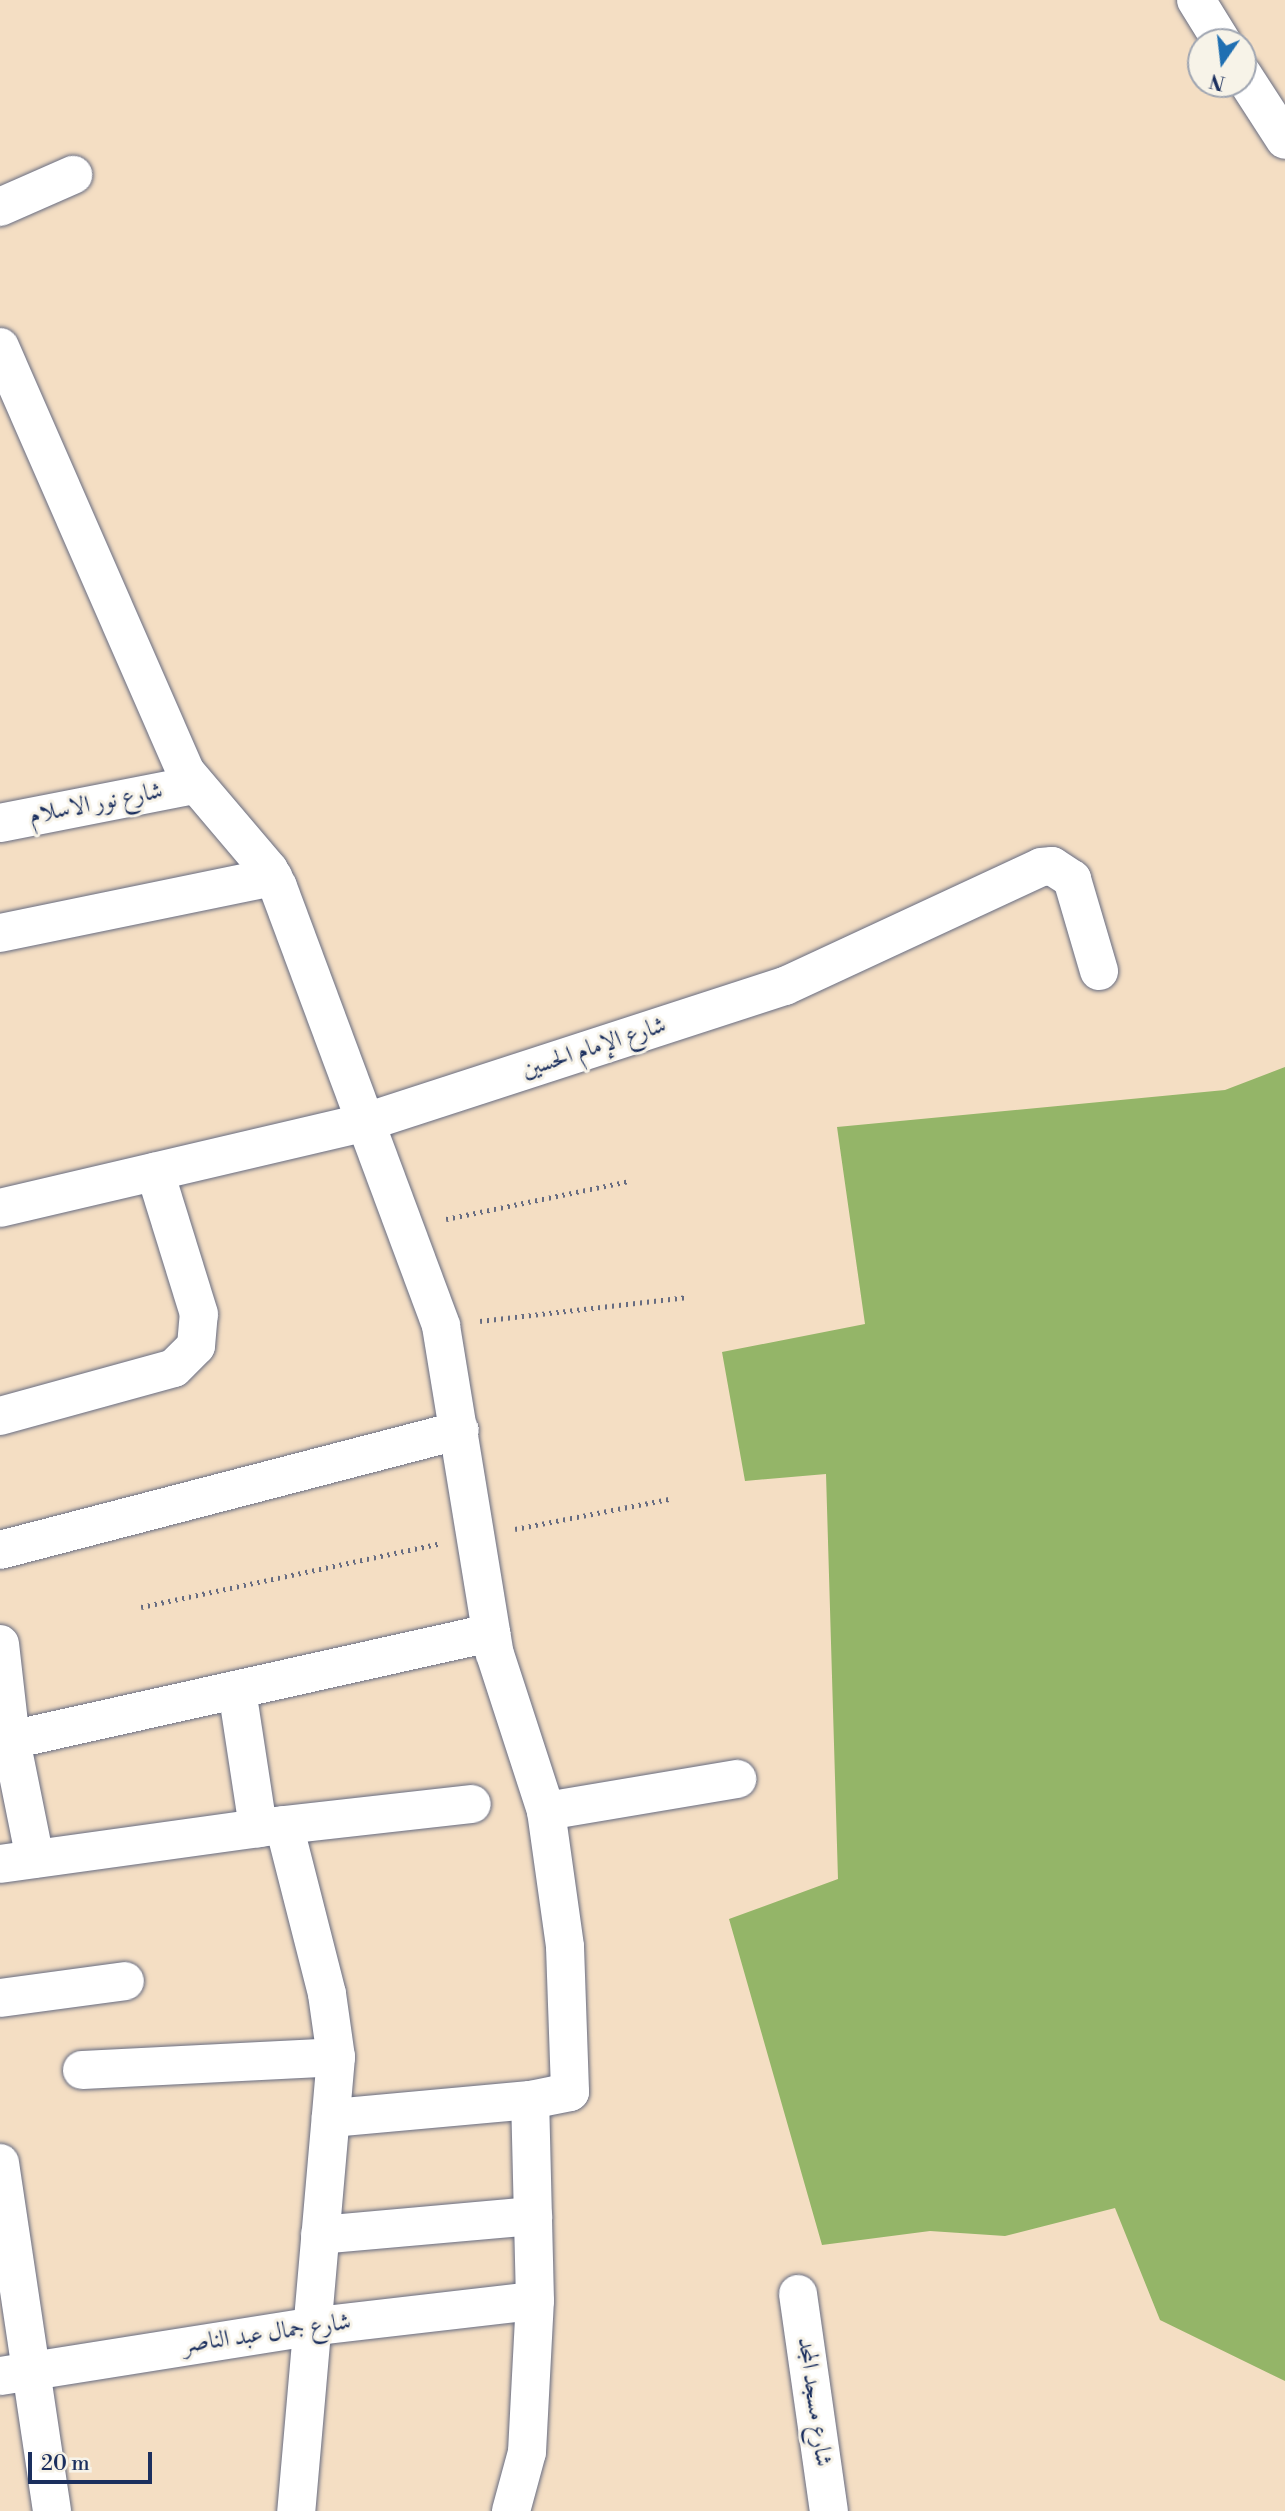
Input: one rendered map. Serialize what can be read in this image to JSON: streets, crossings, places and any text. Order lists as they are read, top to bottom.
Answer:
{
  "streets": {
    "street": [
      "شارع نور الاسلام",
      "شارع الإمام الحسين",
      "شارع جمال عبد الناصر",
      "شارع مسجد المجد"
    ]
  },
  "scale_bar": "20 m",
  "north": "bottom"
}
